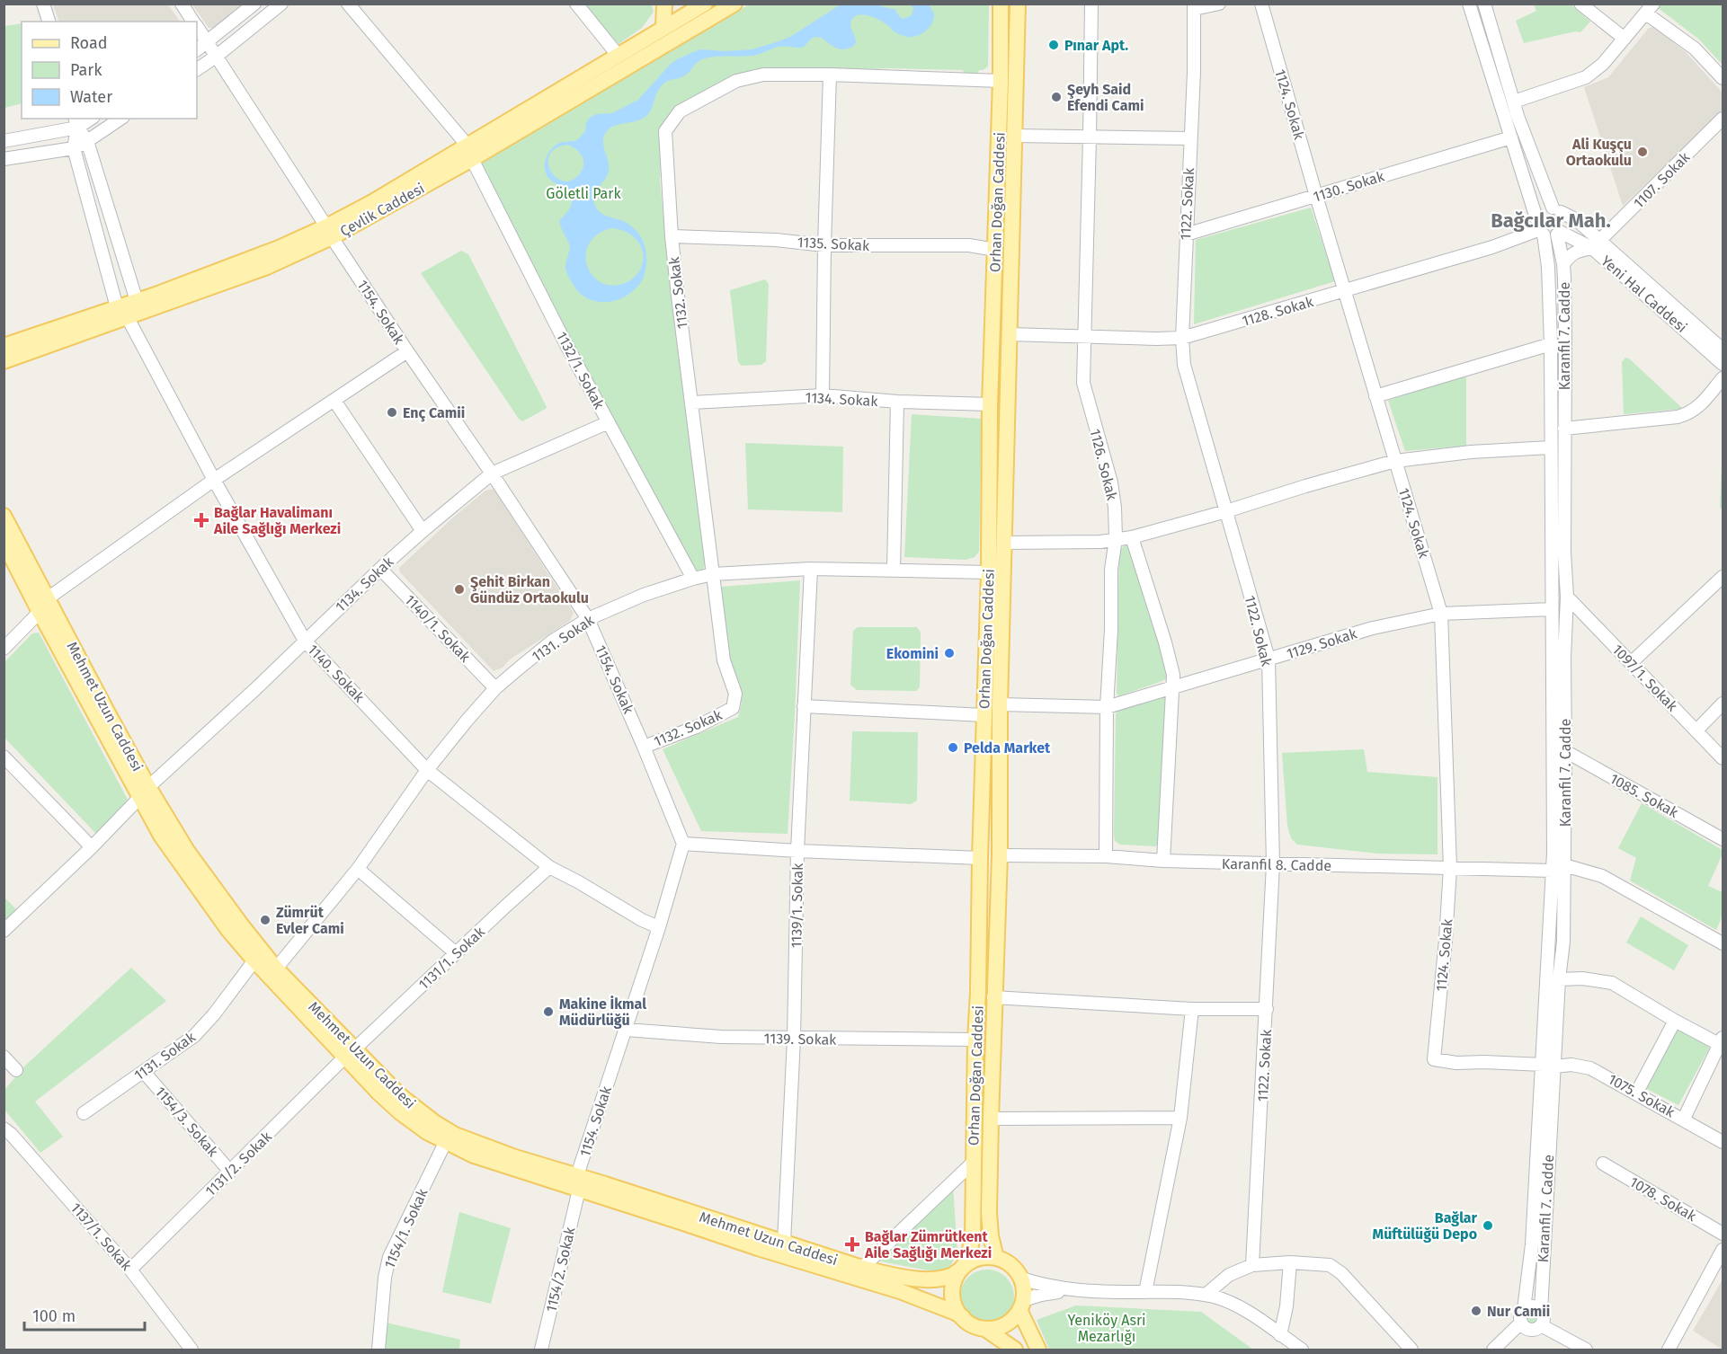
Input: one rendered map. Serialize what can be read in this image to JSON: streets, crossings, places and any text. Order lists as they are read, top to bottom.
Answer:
{
  "streets": {
    "main road": ["Orhan Doğan Caddesi", "Çevlik Caddesi", "Mehmet Uzun Caddesi"],
    "street": [
      "1124. Sokak",
      "1107. Sokak",
      "1130. Sokak",
      "1122. Sokak",
      "1135. Sokak",
      "1132. Sokak",
      "Yeni Hal Caddesi",
      "1128. Sokak",
      "1154. Sokak",
      "Karanfil 7. Cadde",
      "1132/1. Sokak",
      "1134. Sokak",
      "1126. Sokak",
      "1140/1. Sokak",
      "1131. Sokak",
      "1129. Sokak",
      "1140. Sokak",
      "1097/1. Sokak",
      "1085. Sokak",
      "Karanfil 8. Cadde",
      "1139/1. Sokak",
      "1131/1. Sokak",
      "1139. Sokak",
      "1075. Sokak",
      "1154/3. Sokak",
      "1131/2. Sokak",
      "1078. Sokak",
      "1154/1. Sokak",
      "1137/1. Sokak",
      "1154/2. Sokak"
    ]
  },
  "crossings": [
    ["1124. Sokak", "1130. Sokak"],
    ["1124. Sokak", "1128. Sokak"],
    ["1124. Sokak", "1129. Sokak"],
    ["1124. Sokak", "Karanfil 8. Cadde"],
    ["1124. Sokak", "1075. Sokak"],
    ["1107. Sokak", "Yeni Hal Caddesi"],
    ["1130. Sokak", "1122. Sokak"],
    ["1130. Sokak", "Karanfil 7. Cadde"],
    ["Orhan Doğan Caddesi", "1135. Sokak"],
    ["Orhan Doğan Caddesi", "1132. Sokak"],
    ["Orhan Doğan Caddesi", "1134. Sokak"],
    ["Orhan Doğan Caddesi", "1131. Sokak"],
    ["Orhan Doğan Caddesi", "Mehmet Uzun Caddesi"],
    ["Orhan Doğan Caddesi", "1139. Sokak"],
    ["1122. Sokak", "1128. Sokak"],
    ["1122. Sokak", "1129. Sokak"],
    ["1122. Sokak", "Karanfil 8. Cadde"],
    ["Çevlik Caddesi", "1154. Sokak"],
    ["Çevlik Caddesi", "1132/1. Sokak"],
    ["Çevlik Caddesi", "1140. Sokak"],
    ["1135. Sokak", "1132. Sokak"],
    ["1132. Sokak", "1154. Sokak"],
    ["1132. Sokak", "1134. Sokak"],
    ["1132. Sokak", "1131. Sokak"],
    ["Yeni Hal Caddesi", "1128. Sokak"],
    ["Yeni Hal Caddesi", "Karanfil 7. Cadde"],
    ["1128. Sokak", "Karanfil 7. Cadde"],
    ["1128. Sokak", "1126. Sokak"],
    ["1154. Sokak", "1134. Sokak"],
    ["1154. Sokak", "1131. Sokak"],
    ["1154. Sokak", "1140. Sokak"],
    ["1154. Sokak", "Mehmet Uzun Caddesi"],
    ["1154. Sokak", "1139. Sokak"],
    ["1154. Sokak", "1154/2. Sokak"],
    ["Karanfil 7. Cadde", "1129. Sokak"],
    ["Karanfil 7. Cadde", "1097/1. Sokak"],
    ["Karanfil 7. Cadde", "1085. Sokak"],
    ["Karanfil 7. Cadde", "Karanfil 8. Cadde"],
    ["Karanfil 7. Cadde", "1075. Sokak"],
    ["1132/1. Sokak", "1134. Sokak"],
    ["1132/1. Sokak", "1131. Sokak"],
    ["1134. Sokak", "1140/1. Sokak"],
    ["1134. Sokak", "1140. Sokak"],
    ["1134. Sokak", "Mehmet Uzun Caddesi"],
    ["1126. Sokak", "1129. Sokak"],
    ["1126. Sokak", "Karanfil 8. Cadde"],
    ["1140/1. Sokak", "1131. Sokak"],
    ["1131. Sokak", "1140. Sokak"],
    ["1131. Sokak", "Mehmet Uzun Caddesi"],
    ["1131. Sokak", "1139/1. Sokak"],
    ["1131. Sokak", "1154/3. Sokak"],
    ["1140. Sokak", "1131/1. Sokak"],
    ["Mehmet Uzun Caddesi", "1139/1. Sokak"],
    ["Mehmet Uzun Caddesi", "1131/1. Sokak"],
    ["Mehmet Uzun Caddesi", "1131/2. Sokak"],
    ["Mehmet Uzun Caddesi", "1154/2. Sokak"],
    ["1139/1. Sokak", "1139. Sokak"],
    ["1131/1. Sokak", "1131/2. Sokak"],
    ["1154/3. Sokak", "1131/2. Sokak"],
    ["1131/2. Sokak", "1137/1. Sokak"]
  ],
  "districts": ["Bağcılar Mah."],
  "parks": ["Göletli Park", "Yeniköy Asri Mezarlığı"],
  "places": {
    "other": [
      "Pınar Apt.",
      "Şeyh Said Efendi Cami",
      "Ali Kuşçu Ortaokulu",
      "Enç Camii",
      "Şehit Birkan Gündüz Ortaokulu",
      "Ekomini",
      "Pelda Market",
      "Zümrüt Evler Cami",
      "Makine İkmal Müdürlüğü",
      "Bağlar Müftülüğü Depo",
      "Nur Camii"
    ],
    "health": ["Bağlar Havalimanı Aile Sağlığı Merkezi", "Bağlar Zümrütkent Aile Sağlığı Merkezi"]
  },
  "legend": ["Road", "Park", "Water"],
  "scale_bar": "100 m"
}
